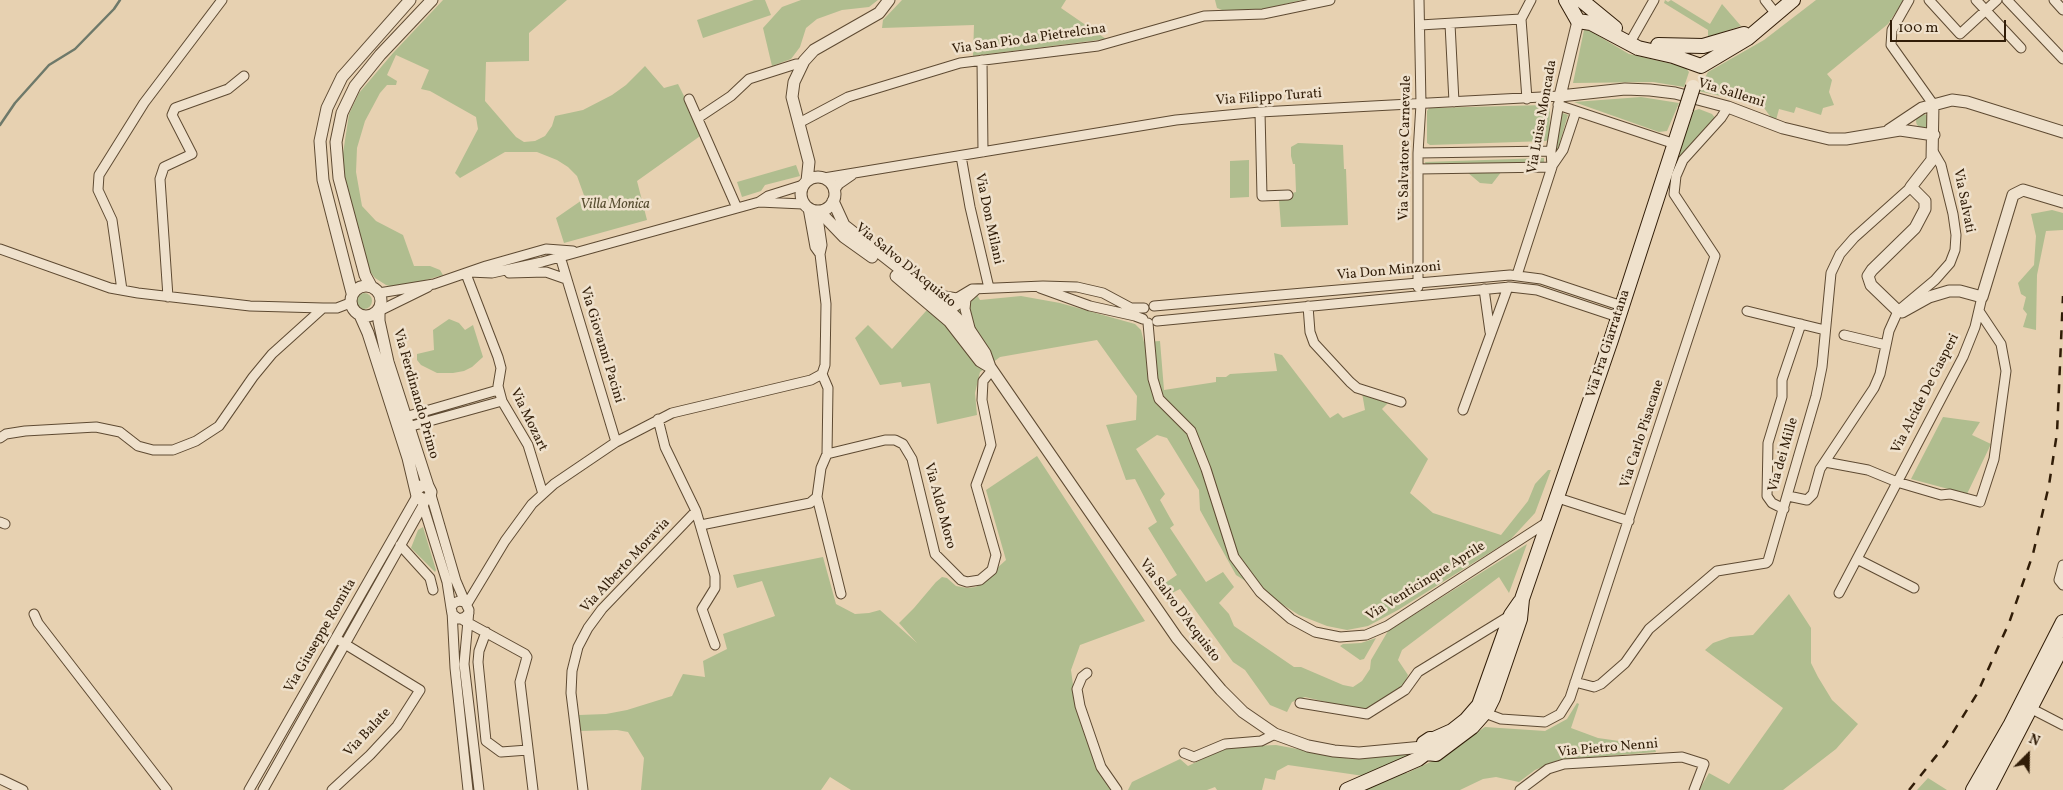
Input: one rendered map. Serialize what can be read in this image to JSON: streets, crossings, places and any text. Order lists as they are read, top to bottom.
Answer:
{
  "streets": {
    "main road": ["Via Fra Giarratana"],
    "street": [
      "Via San Pio da Pietrelcina",
      "Via Sallemi",
      "Via Filippo Turati",
      "Via Luisa Moncada",
      "Via Salvatore Carnevale",
      "Via Salvati",
      "Via Don Milani",
      "Via Salvo D'Acquisto",
      "Via Don Minzoni",
      "Via Giovanni Pacini",
      "Via Ferdinando Primo",
      "Via Alcide De Gasperi",
      "Via Mozart",
      "Via Carlo Pisacane",
      "Via dei Mille",
      "Via Aldo Moro",
      "Via Alberto Moravia",
      "Via Venticinque Aprile",
      "Via Giuseppe Romita",
      "Via Balate",
      "Via Pietro Nenni"
    ]
  },
  "crossings": [
    ["Via Sallemi", "Via Filippo Turati"],
    ["Via Sallemi", "Via Luisa Moncada"],
    ["Via Sallemi", "Via Salvati"],
    ["Via Sallemi", "Via Carlo Pisacane"],
    ["Via Filippo Turati", "Via Luisa Moncada"],
    ["Via Filippo Turati", "Via Salvatore Carnevale"],
    ["Via Filippo Turati", "Via Don Milani"],
    ["Via Filippo Turati", "Via Salvo D'Acquisto"],
    ["Via Luisa Moncada", "Via Don Minzoni"],
    ["Via Salvatore Carnevale", "Via Don Minzoni"],
    ["Via Salvati", "Via dei Mille"],
    ["Via Don Milani", "Via Don Minzoni"],
    ["Via Salvo D'Acquisto", "Via Fra Giarratana"],
    ["Via Salvo D'Acquisto", "Via Aldo Moro"],
    ["Via Don Minzoni", "Via Fra Giarratana"],
    ["Via Don Minzoni", "Via Venticinque Aprile"],
    ["Via Fra Giarratana", "Via Carlo Pisacane"],
    ["Via Fra Giarratana", "Via Venticinque Aprile"],
    ["Via Ferdinando Primo", "Via Giuseppe Romita"],
    ["Via Carlo Pisacane", "Via dei Mille"],
    ["Via Giuseppe Romita", "Via Balate"]
  ],
  "parks": ["Villa Monica"],
  "scale_bar": "100 m",
  "north": "top right"
}
